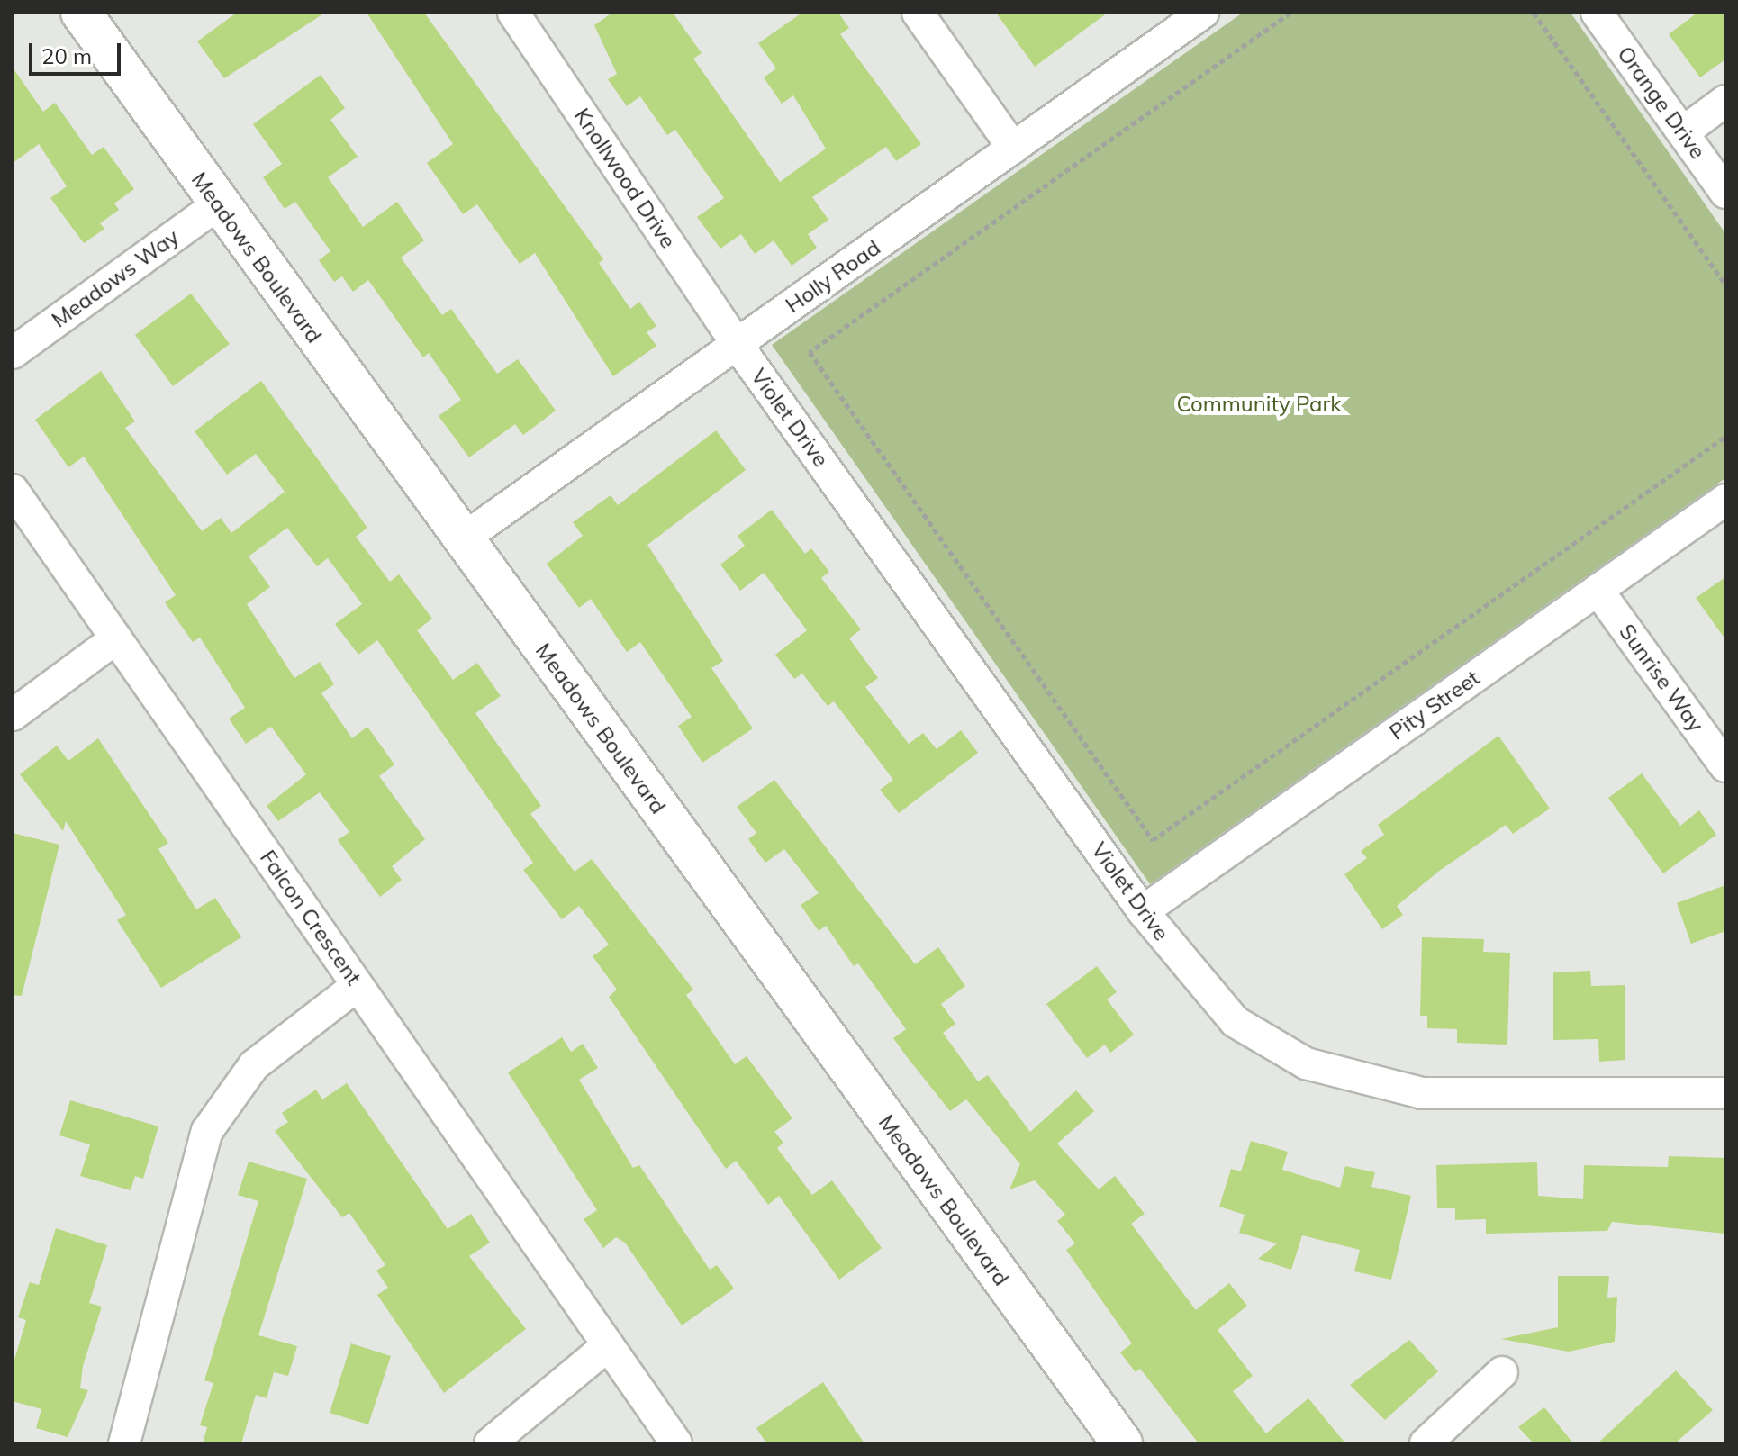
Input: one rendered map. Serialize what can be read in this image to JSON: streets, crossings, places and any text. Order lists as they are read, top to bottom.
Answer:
{
  "streets": {
    "street": [
      "Orange Drive",
      "Knollwood Drive",
      "Meadows Boulevard",
      "Holly Road",
      "Meadows Way",
      "Violet Drive",
      "Sunrise Way",
      "Pity Street",
      "Falcon Crescent"
    ]
  },
  "crossings": [
    ["Knollwood Drive", "Holly Road"],
    ["Knollwood Drive", "Violet Drive"],
    ["Meadows Boulevard", "Holly Road"],
    ["Meadows Boulevard", "Meadows Way"],
    ["Holly Road", "Violet Drive"],
    ["Violet Drive", "Pity Street"],
    ["Sunrise Way", "Pity Street"]
  ],
  "parks": ["Community Park"],
  "scale_bar": "20 m"
}
